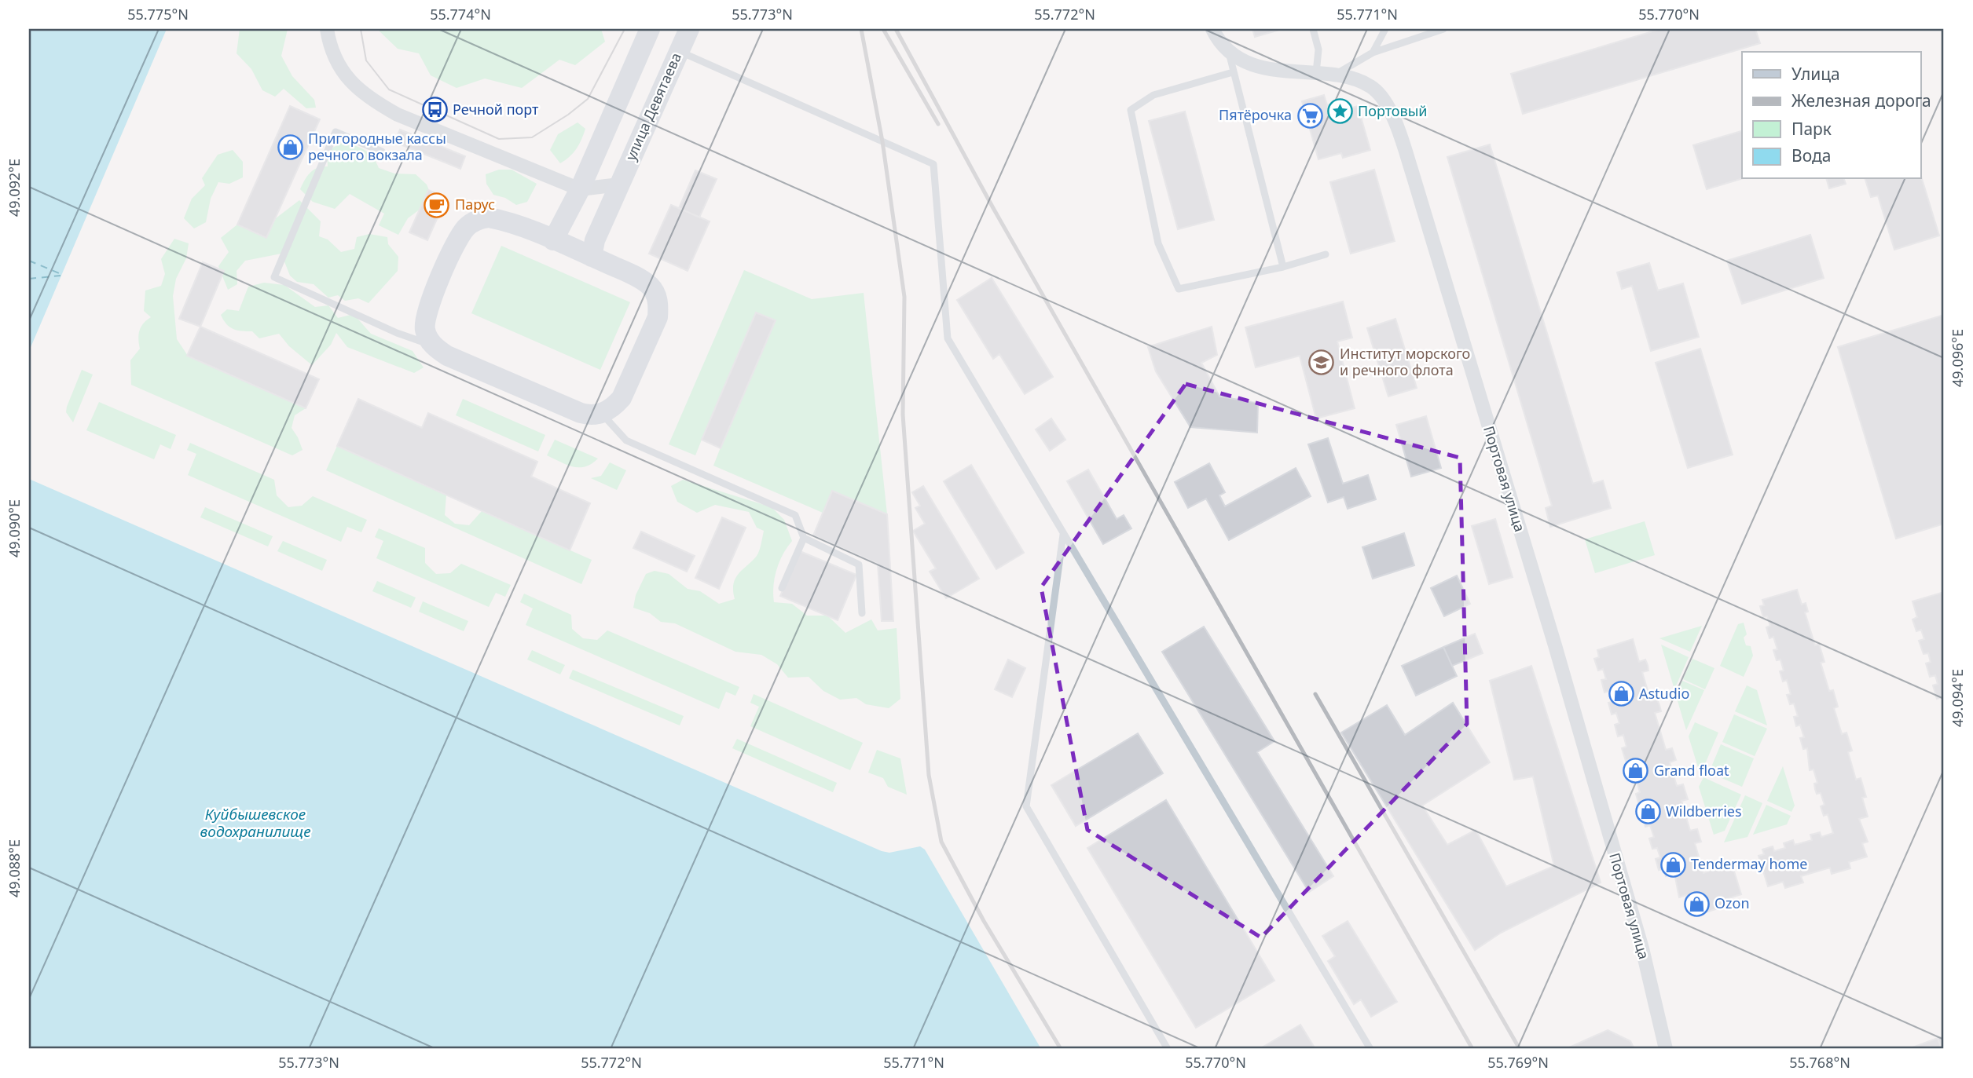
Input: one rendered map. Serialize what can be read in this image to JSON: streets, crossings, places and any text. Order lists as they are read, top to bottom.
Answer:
{
  "streets": {
    "street": ["улица Девятаева", "Портовая улица"]
  },
  "water": ["Куйбышевское водохранилище"],
  "places": {
    "bus stop": ["Речной порт"],
    "place": ["Портовый"],
    "supermarket": ["Пятёрочка"],
    "shop": [
      "Пригородные кассы речного вокзала",
      "Astudio",
      "Grand float",
      "Wildberries",
      "Tendermay home",
      "Ozon"
    ],
    "cafe": ["Парус"],
    "school or university": ["Институт морского и речного флота"]
  },
  "legend": [
    "Улица",
    "Железная дорога",
    "Парк",
    "Вода"
  ],
  "coordinates": [
    "55.775°N",
    "55.774°N",
    "55.773°N",
    "55.772°N",
    "55.771°N",
    "55.770°N",
    "49.092°E",
    "49.096°E",
    "49.090°E",
    "49.094°E",
    "49.088°E",
    "55.769°N",
    "55.768°N"
  ]
}
